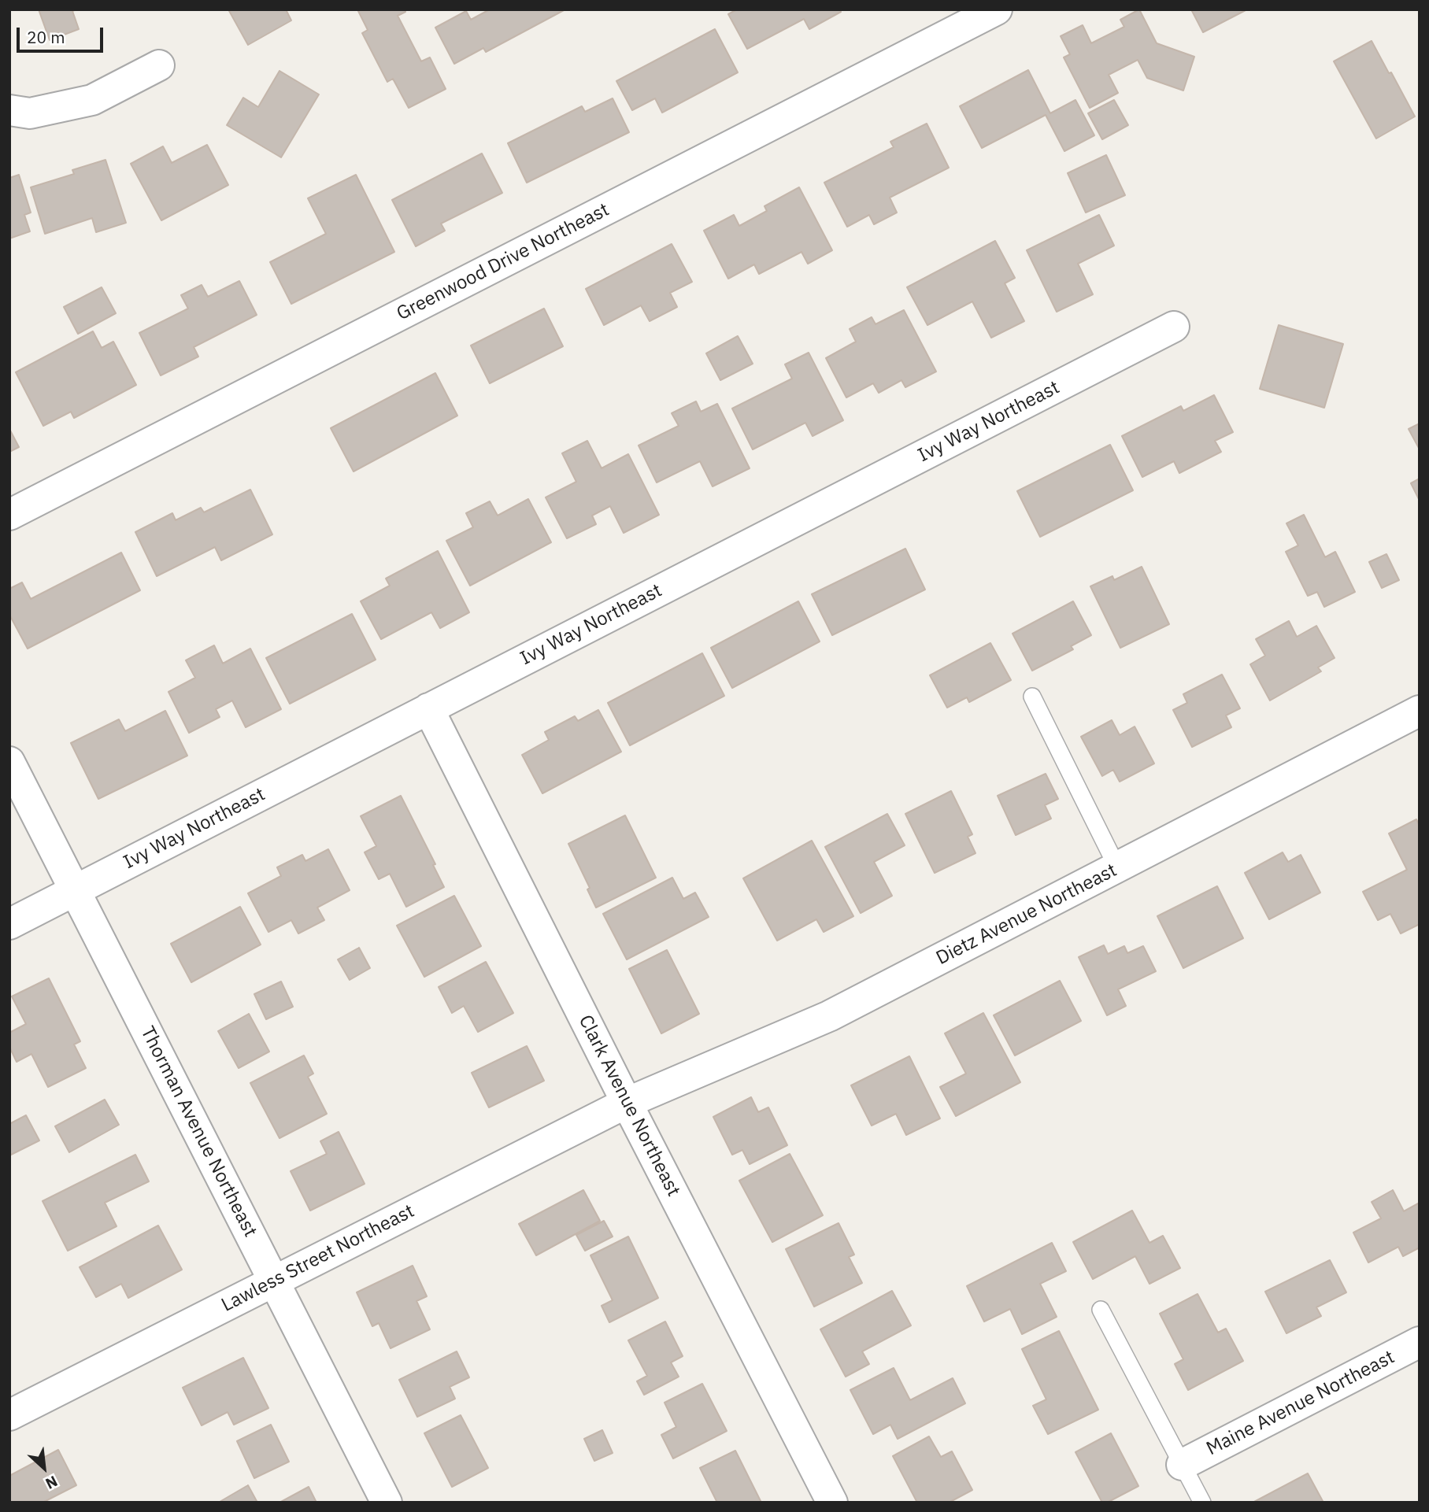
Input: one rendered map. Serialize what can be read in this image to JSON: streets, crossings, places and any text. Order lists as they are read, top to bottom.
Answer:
{
  "streets": {
    "street": [
      "Greenwood Drive Northeast",
      "Ivy Way Northeast",
      "Dietz Avenue Northeast",
      "Clark Avenue Northeast",
      "Thorman Avenue Northeast",
      "Lawless Street Northeast",
      "Maine Avenue Northeast"
    ]
  },
  "crossings": [
    ["Ivy Way Northeast", "Clark Avenue Northeast"],
    ["Ivy Way Northeast", "Thorman Avenue Northeast"],
    ["Dietz Avenue Northeast", "Clark Avenue Northeast"],
    ["Dietz Avenue Northeast", "Lawless Street Northeast"],
    ["Clark Avenue Northeast", "Lawless Street Northeast"],
    ["Thorman Avenue Northeast", "Lawless Street Northeast"]
  ],
  "scale_bar": "20 m",
  "north": "bottom right"
}
